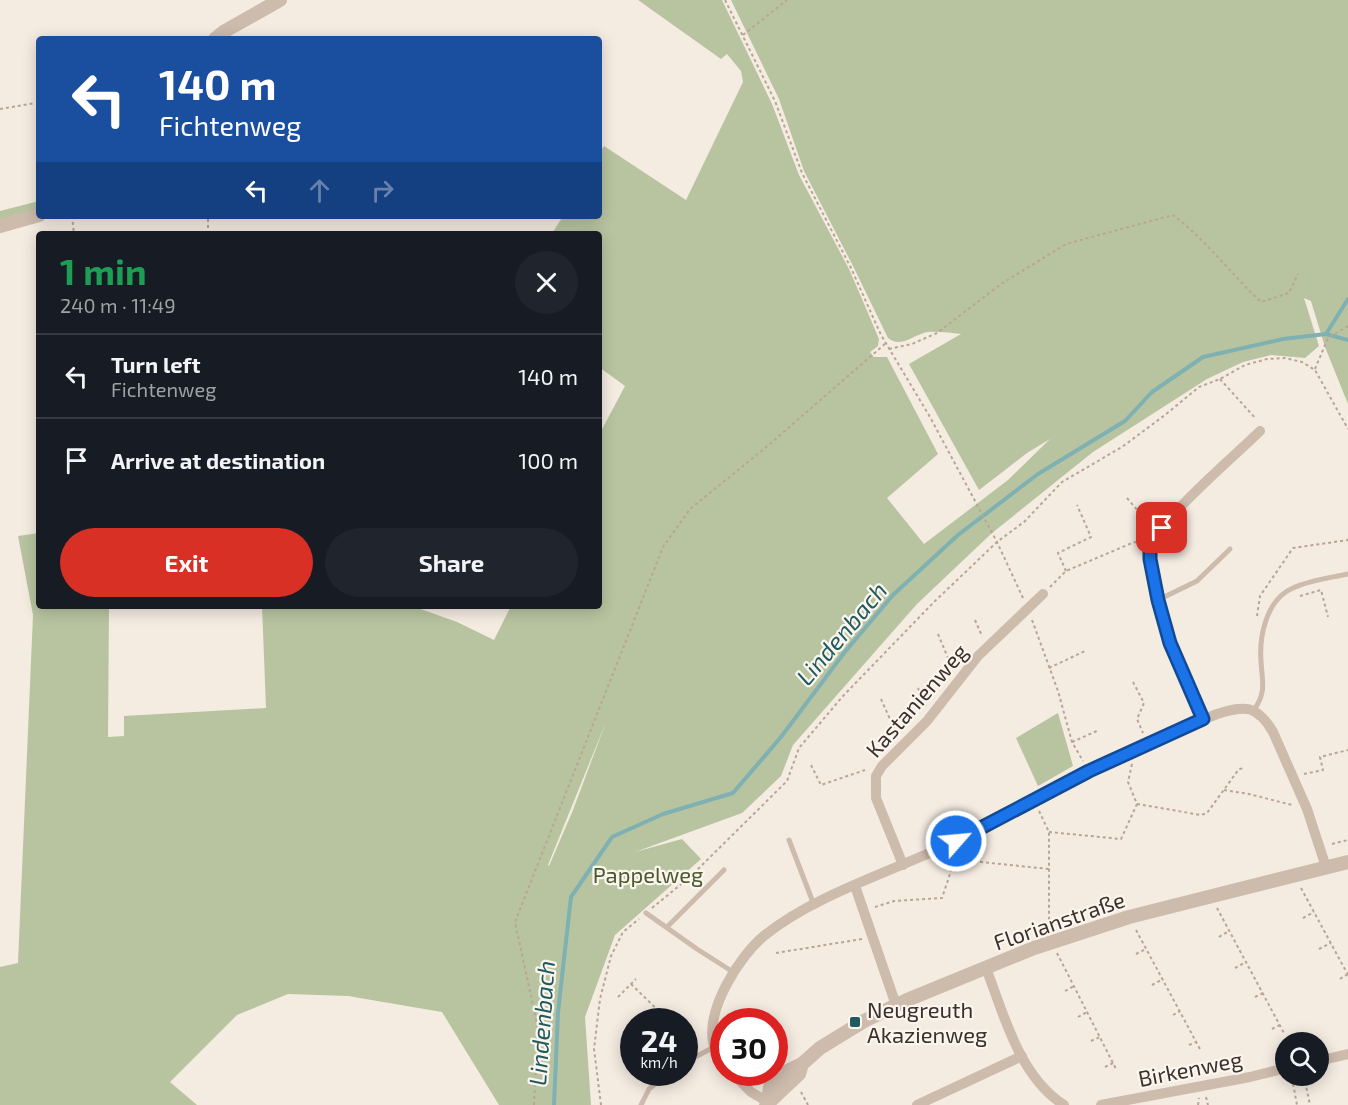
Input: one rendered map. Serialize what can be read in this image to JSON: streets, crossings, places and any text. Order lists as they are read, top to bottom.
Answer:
{
  "streets": {
    "street": ["Kastanienweg", "Florianstraße", "Birkenweg"]
  },
  "water": ["Lindenbach"],
  "parks": ["Pappelweg"],
  "places": {
    "transit": ["Neugreuth Akazienweg"]
  },
  "page": {
    "turn": ["140 m", "Fichtenweg"],
    "heading": ["1 min", "240 m · 11:49"],
    "list": [
      {
        "name": "Turn left",
        "note": "Fichtenweg",
        "value": "140 m"
      },
      {
        "name": "Arrive at destination",
        "value": "100 m"
      }
    ],
    "buttons": ["Exit", "Share"],
    "speed": "24 km/h",
    "limit": "30"
  }
}
